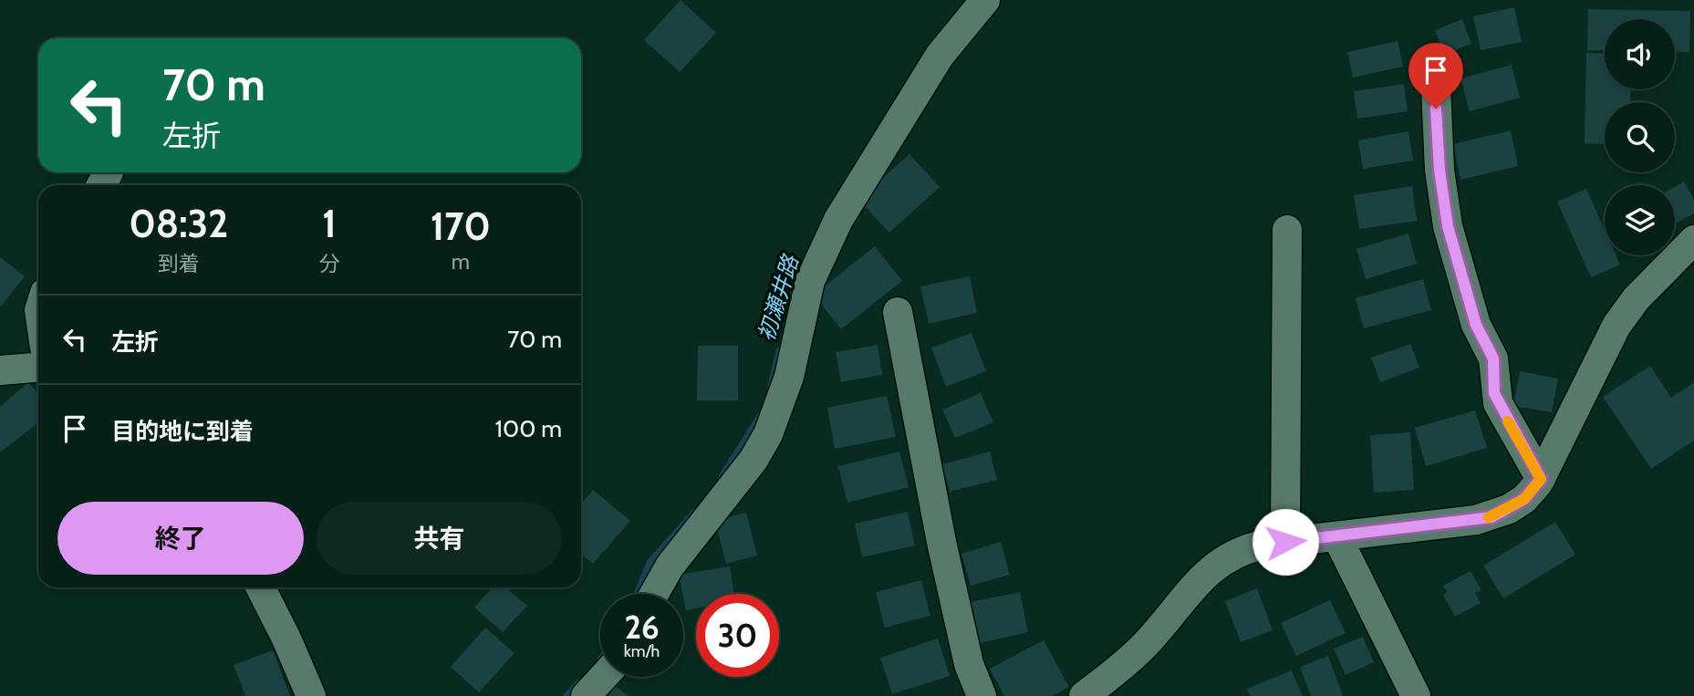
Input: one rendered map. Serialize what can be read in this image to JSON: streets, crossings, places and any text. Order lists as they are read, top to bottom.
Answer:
{
  "water": ["初瀬井路"],
  "page": {
    "turn": ["70 m", "左折"],
    "eta": [
      "08:32",
      "到着",
      "1",
      "分",
      "170",
      "m"
    ],
    "list": [
      {
        "name": "左折",
        "value": "70 m"
      },
      {
        "name": "目的地に到着",
        "value": "100 m"
      }
    ],
    "buttons": ["終了", "共有"],
    "speed": "26 km/h",
    "limit": "30"
  }
}
